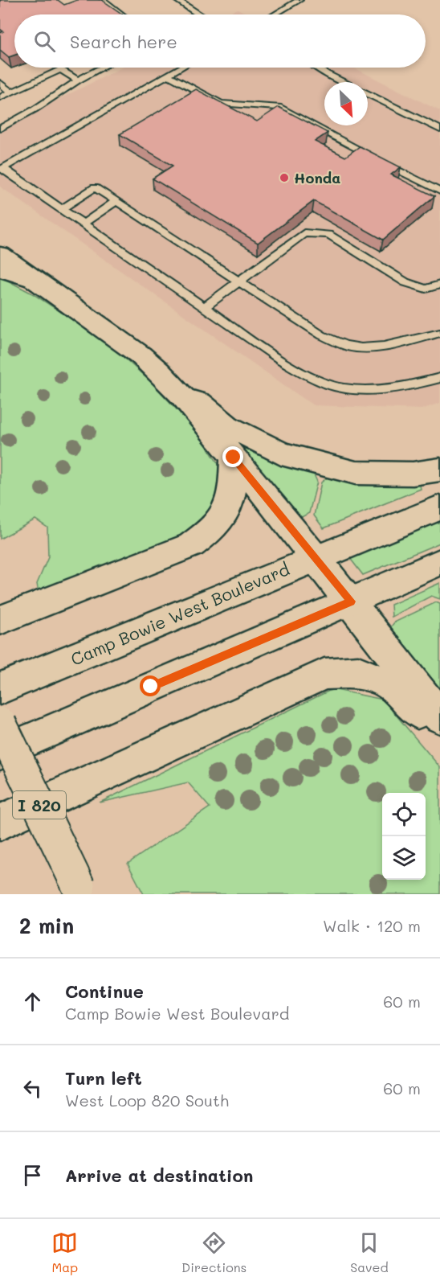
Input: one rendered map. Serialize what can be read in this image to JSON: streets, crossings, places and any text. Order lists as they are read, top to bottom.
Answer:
{
  "streets": {
    "main road": ["Camp Bowie West Boulevard", "I 820"]
  },
  "places": ["Honda"],
  "north": "bottom right",
  "page": {
    "search": "Search here",
    "heading": ["2 min", "Walk · 120 m"],
    "list": [
      ["Continue", "Camp Bowie West Boulevard", "60 m"],
      ["Turn left", "West Loop 820 South", "60 m"],
      "Arrive at destination"
    ],
    "nav": ["Map", "Directions", "Saved"]
  }
}
